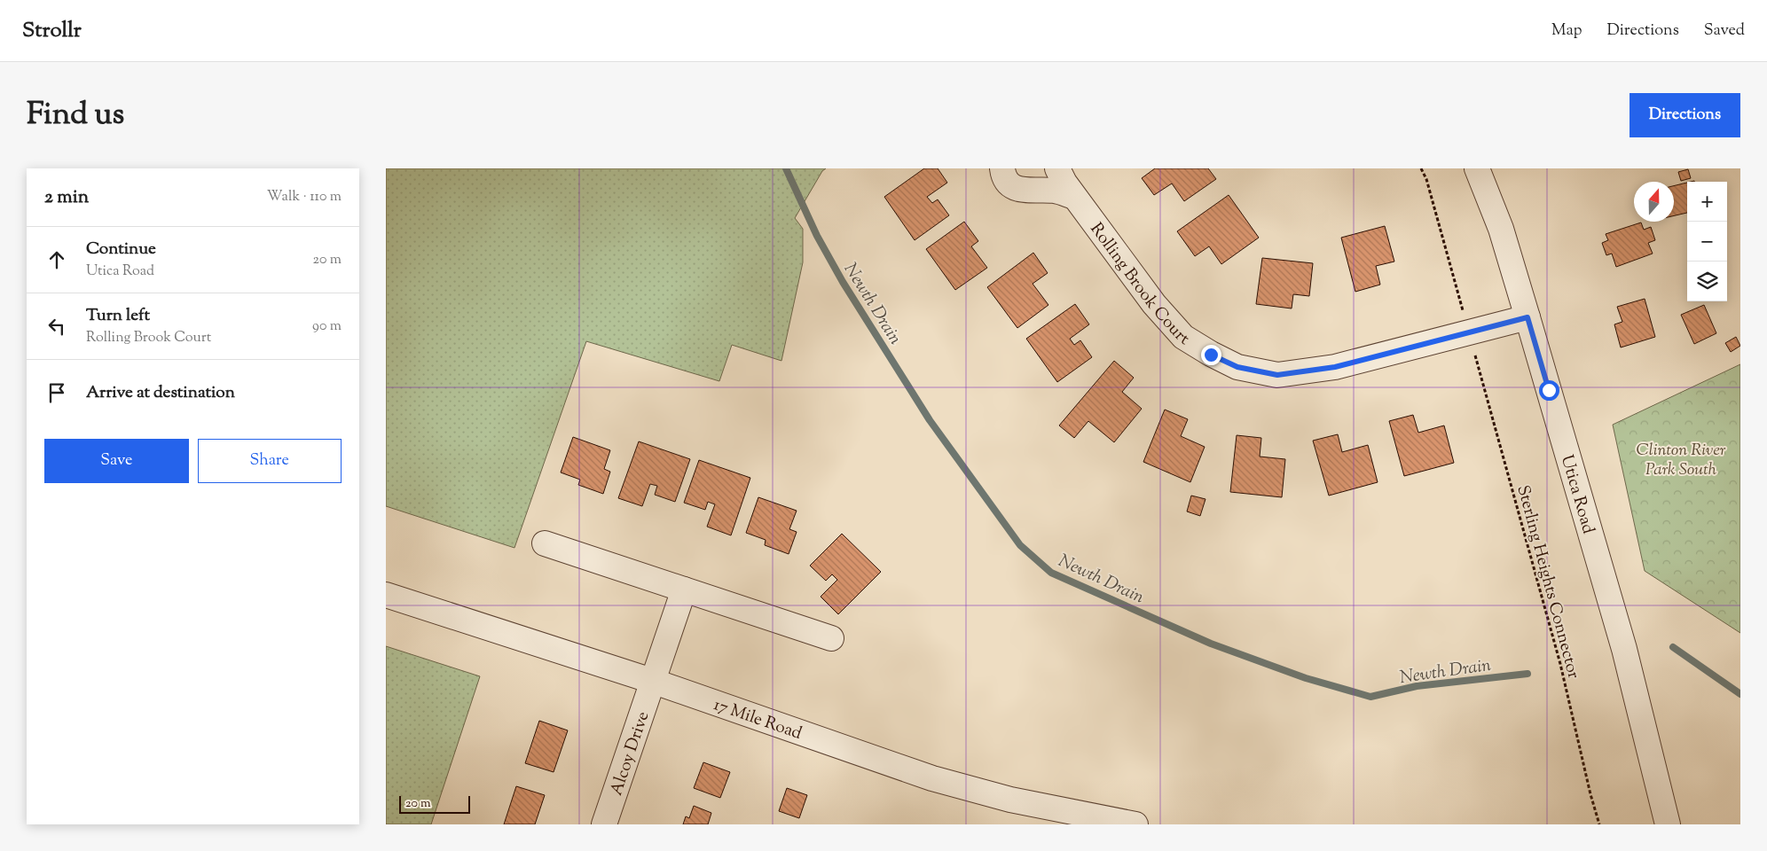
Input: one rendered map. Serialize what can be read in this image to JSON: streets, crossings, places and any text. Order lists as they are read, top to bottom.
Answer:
{
  "streets": {
    "street": [
      "Rolling Brook Court",
      "Utica Road",
      "17 Mile Road",
      "Alcoy Drive"
    ],
    "path": ["Sterling Heights Connector"]
  },
  "crossings": [
    ["Rolling Brook Court", "Utica Road"],
    ["17 Mile Road", "Alcoy Drive"]
  ],
  "water": ["Newth Drain"],
  "parks": ["Clinton River Park South"],
  "scale_bar": "20 m",
  "north": "top",
  "page": {
    "header": "Strollr",
    "nav": ["Map", "Directions", "Saved"],
    "title": "Find us",
    "buttons": [
      "Directions",
      ["Save", "Share"]
    ],
    "heading": ["2 min", "Walk · 110 m"],
    "map_buttons": ["+", "−"],
    "list": [
      ["Continue", "Utica Road", "20 m"],
      ["Turn left", "Rolling Brook Court", "90 m"],
      "Arrive at destination"
    ],
    "scale": "20 m"
  }
}
